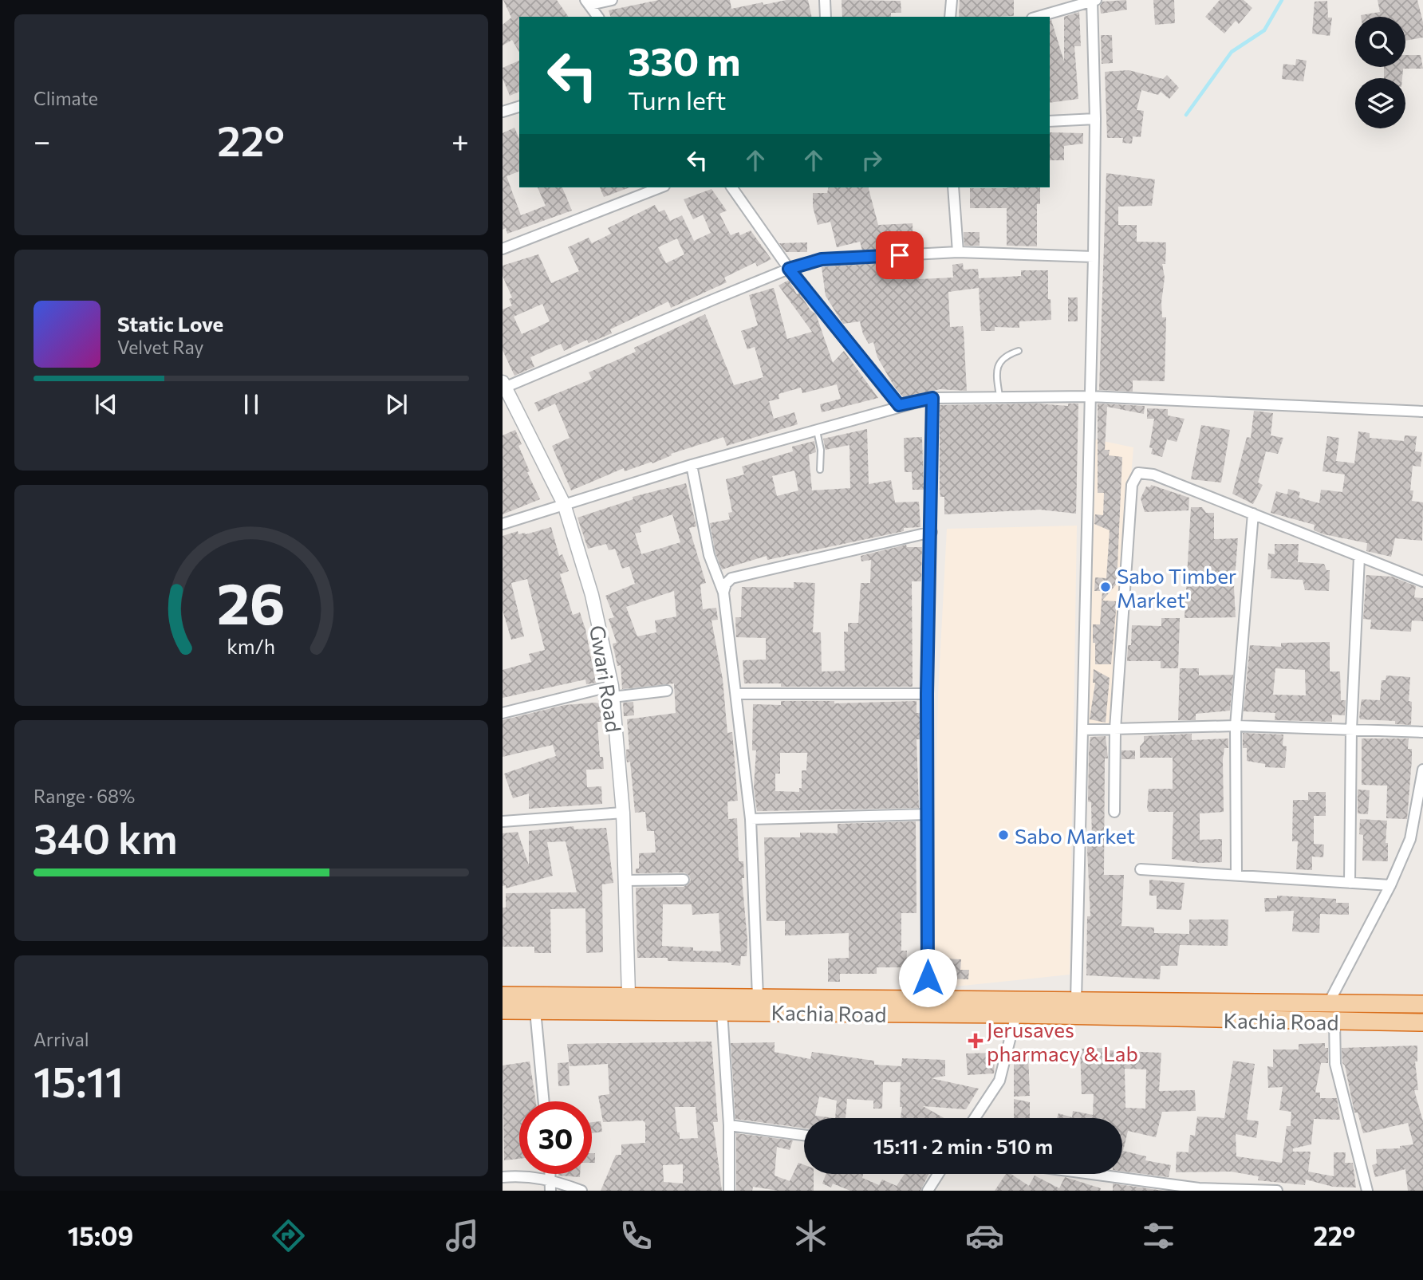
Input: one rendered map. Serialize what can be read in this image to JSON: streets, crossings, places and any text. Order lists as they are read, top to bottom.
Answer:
{
  "streets": {
    "highway": ["Kachia Road"],
    "street": ["Gwari Road"]
  },
  "crossings": [
    ["Gwari Road", "Kachia Road"]
  ],
  "places": {
    "other": ["Sabo Timber Market'", "Sabo Market"],
    "health": ["Jerusaves pharmacy & Lab"]
  },
  "page": {
    "tile": [
      "Climate",
      ["Range · 68%", "340 km"],
      ["Arrival", "15:11"]
    ],
    "turn": ["330 m", "Turn left"],
    "heat": ["−", "22°", "+"],
    "song": ["Static Love", "Velvet Ray"],
    "limit": "30",
    "trip": "15:11 · 2 min · 510 m",
    "tabs": ["15:09", "22°"],
    "gauge": ["26", "km/h"]
  }
}
